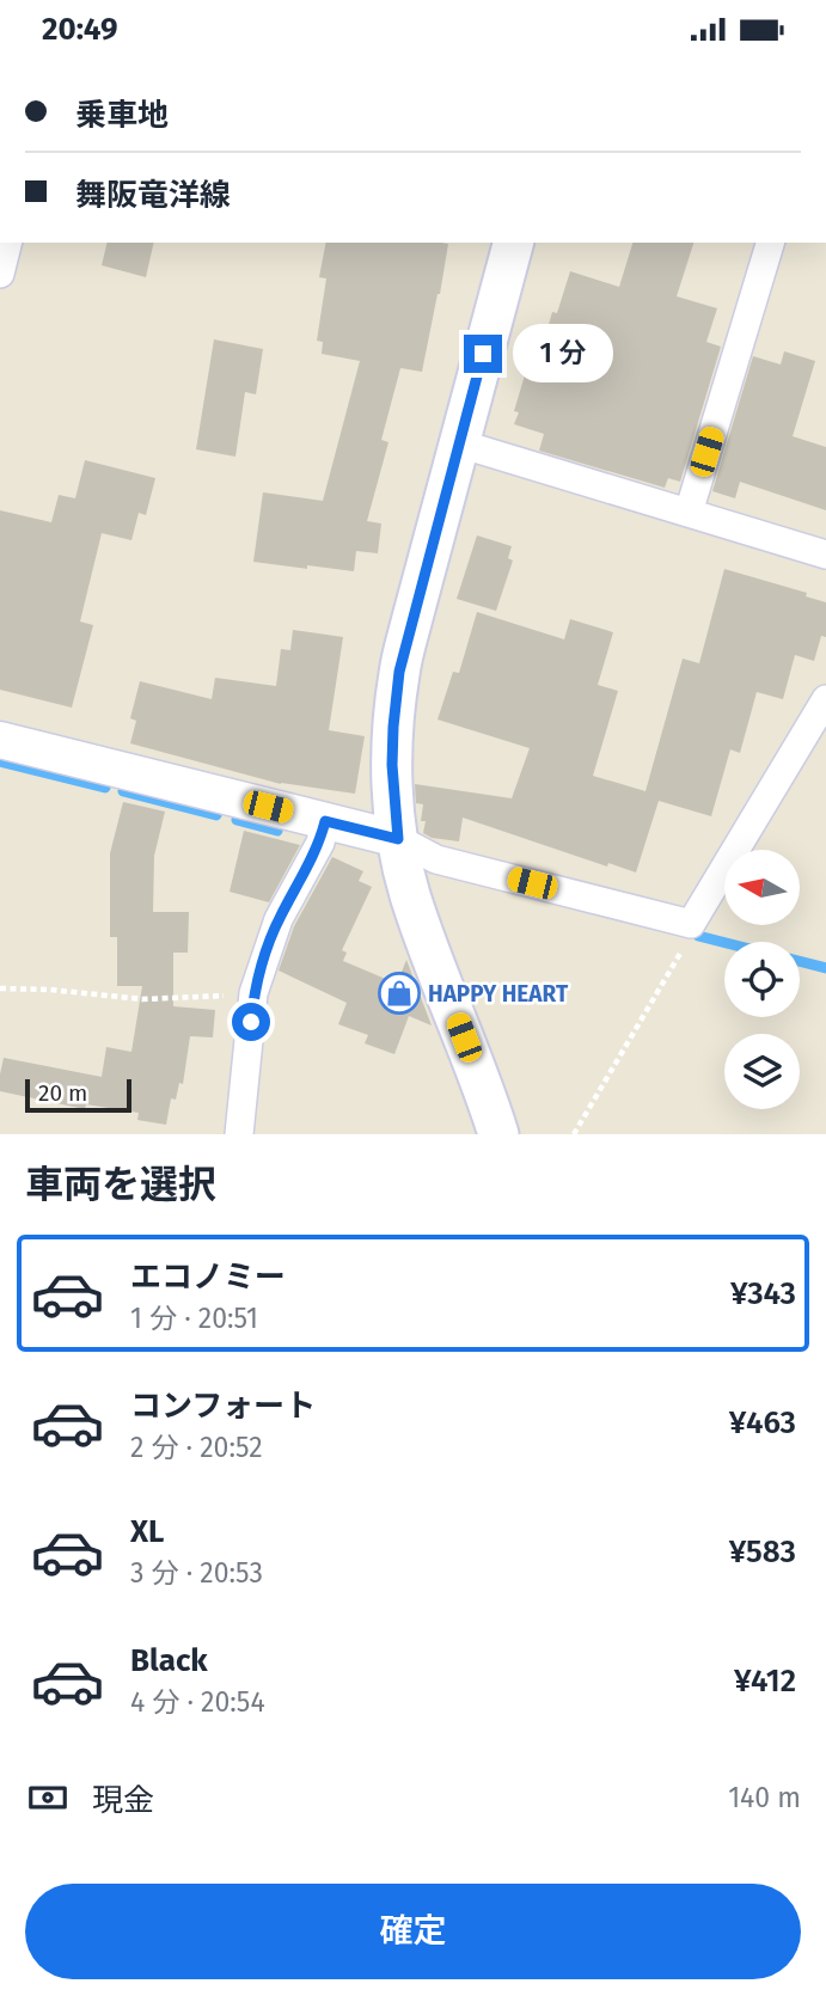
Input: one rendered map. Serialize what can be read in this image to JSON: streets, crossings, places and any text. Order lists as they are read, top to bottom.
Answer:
{
  "places": {
    "shop": ["HAPPY HEART"]
  },
  "scale_bar": "20 m",
  "north": "left",
  "page": {
    "status": "20:49",
    "banner": ["乗車地", "舞阪竜洋線"],
    "bubble": "1 分",
    "scale": "20 m",
    "heading": "車両を選択",
    "list": [
      {
        "name": "エコノミー",
        "note": "1 分 · 20:51",
        "value": "¥343"
      },
      {
        "name": "コンフォート",
        "note": "2 分 · 20:52",
        "value": "¥463"
      },
      {
        "name": "XL",
        "note": "3 分 · 20:53",
        "value": "¥583"
      },
      {
        "name": "Black",
        "note": "4 分 · 20:54",
        "value": "¥412"
      }
    ],
    "pay": ["現金", "140 m"],
    "buttons": "確定"
  }
}
